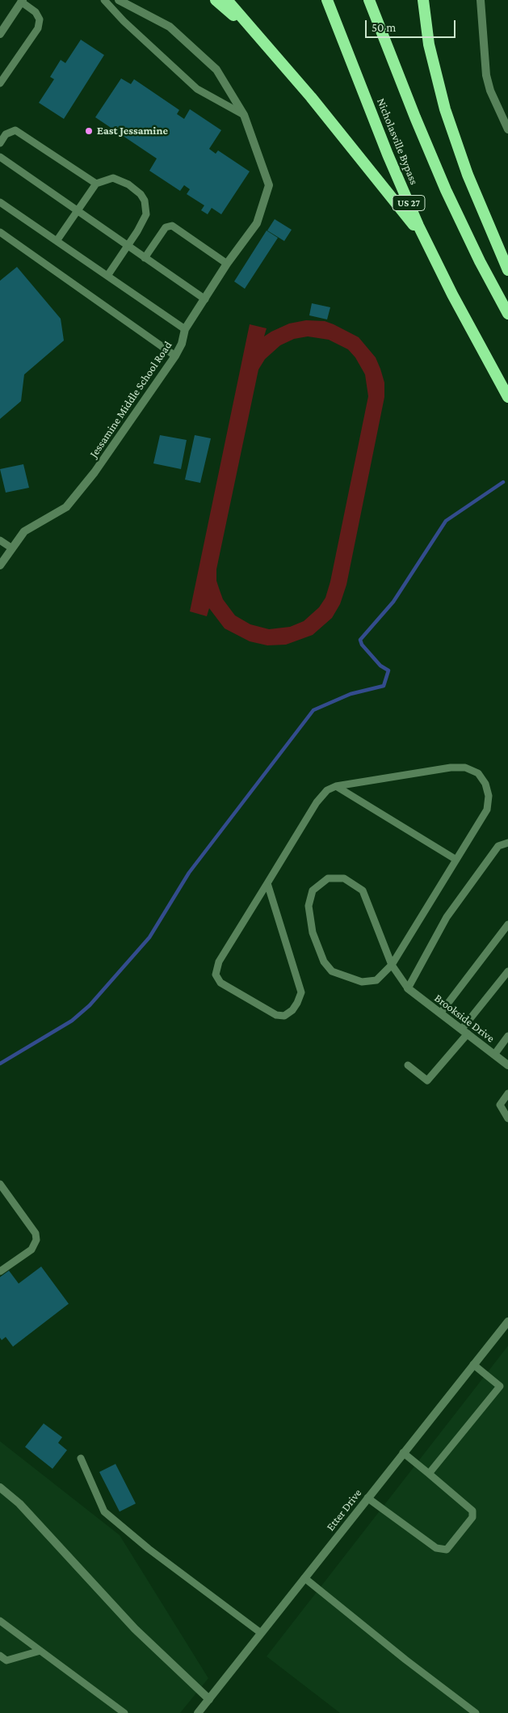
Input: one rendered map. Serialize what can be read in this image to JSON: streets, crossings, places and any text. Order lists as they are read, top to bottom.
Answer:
{
  "streets": {
    "highway": ["Nicholasville Bypass", "US 27"],
    "street": ["Jessamine Middle School Road", "Brookside Drive", "Etter Drive"]
  },
  "places": ["East Jessamine"],
  "scale_bar": "50 m"
}
